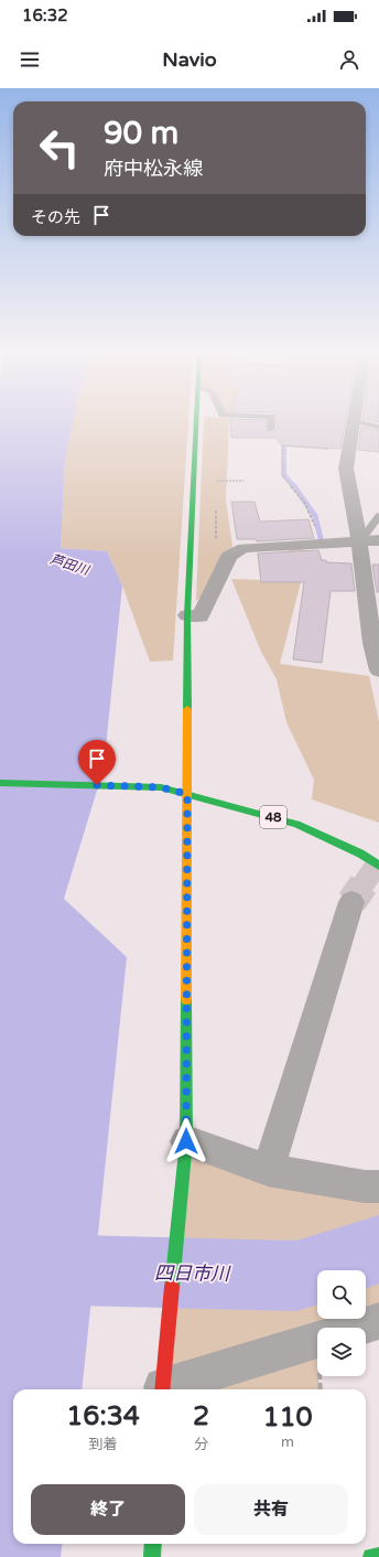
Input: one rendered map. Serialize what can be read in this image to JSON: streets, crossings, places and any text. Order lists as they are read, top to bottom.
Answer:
{
  "streets": {
    "street": ["48"]
  },
  "water": ["芦田川", "四日市川"],
  "page": {
    "status": "16:32",
    "header": "Navio",
    "turn": ["90 m", "府中松永線"],
    "then": "その先",
    "eta": [
      "16:34",
      "到着",
      "2",
      "分",
      "110",
      "m"
    ],
    "buttons": ["終了", "共有"]
  }
}
